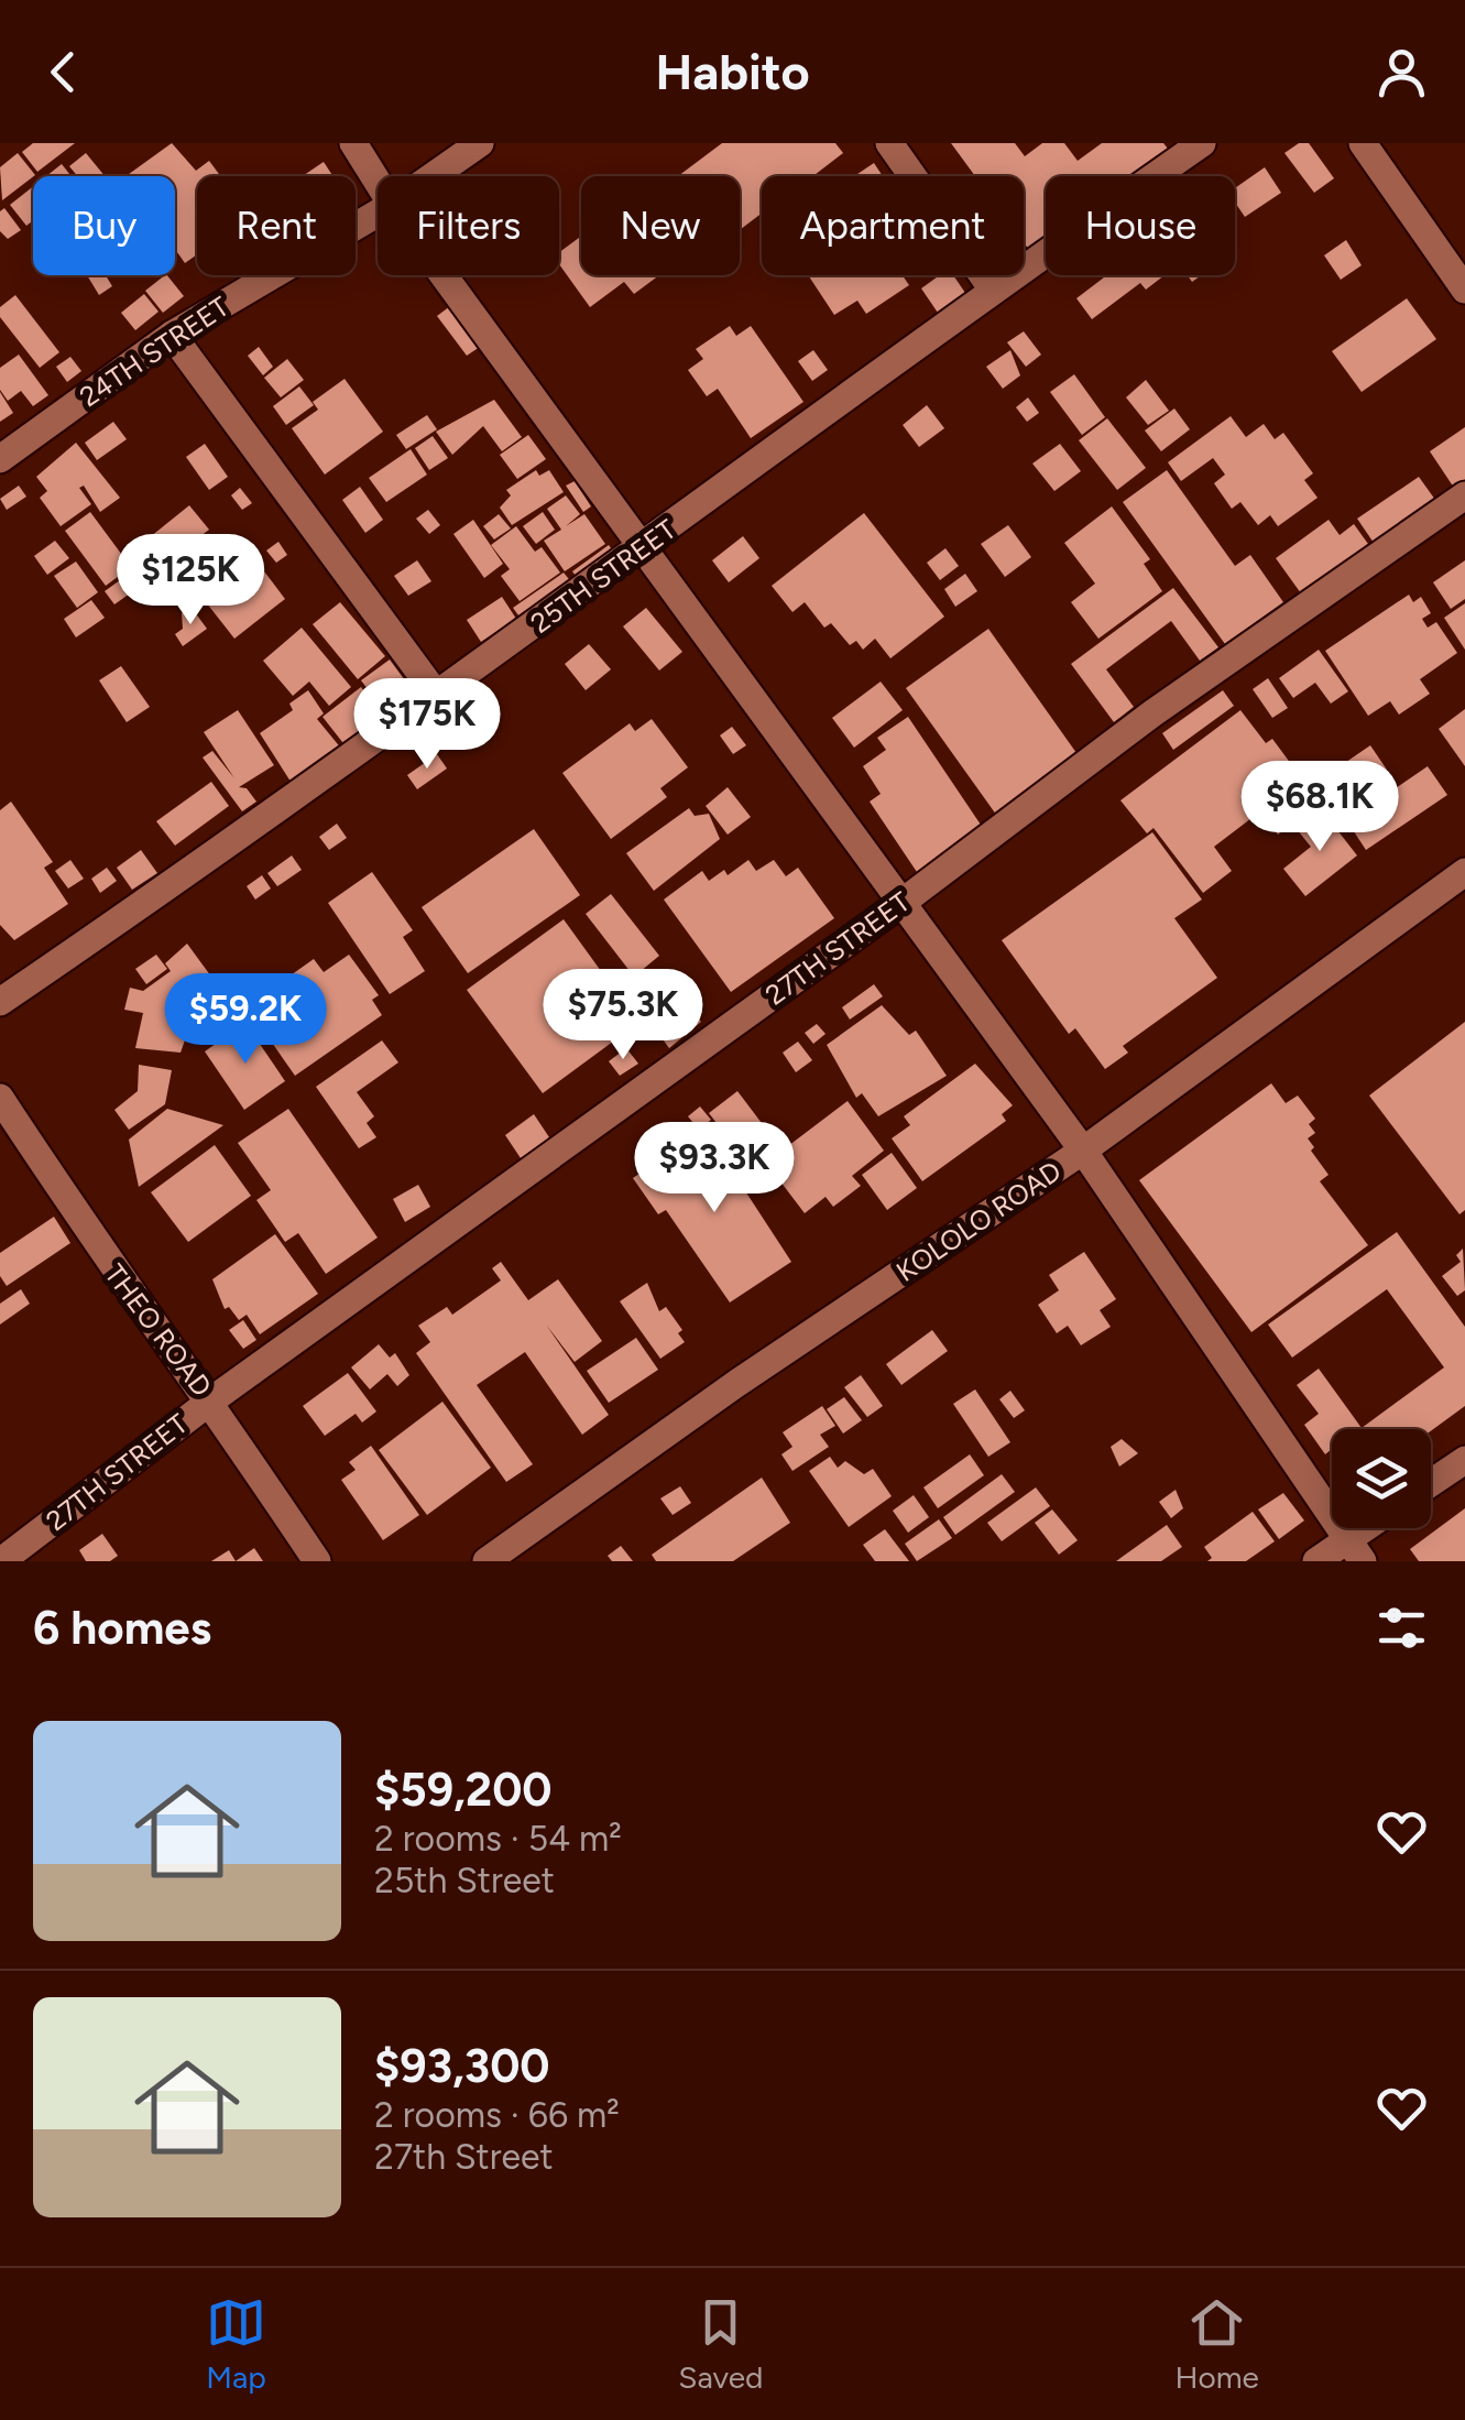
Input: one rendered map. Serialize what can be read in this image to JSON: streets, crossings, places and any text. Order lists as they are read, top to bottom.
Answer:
{
  "streets": {
    "street": [
      "24TH STREET",
      "25TH STREET",
      "27TH STREET",
      "KOLOLO ROAD",
      "THEO ROAD"
    ]
  },
  "crossings": [
    ["27TH STREET", "THEO ROAD"]
  ],
  "page": {
    "header": "Habito",
    "chip": [
      "Buy",
      "Rent",
      "Filters",
      "New",
      "Apartment",
      "House"
    ],
    "price": [
      "$125K",
      "$175K",
      "$68.1K",
      "$75.3K",
      "$59.2K",
      "$93.3K"
    ],
    "heading": "6 homes",
    "list": [
      {
        "name": "$59,200",
        "note": "2 rooms · 54 m² · 25th Street"
      },
      {
        "name": "$93,300",
        "note": "2 rooms · 66 m² · 27th Street"
      }
    ],
    "tabs": ["Map", "Saved", "Home"]
  }
}
